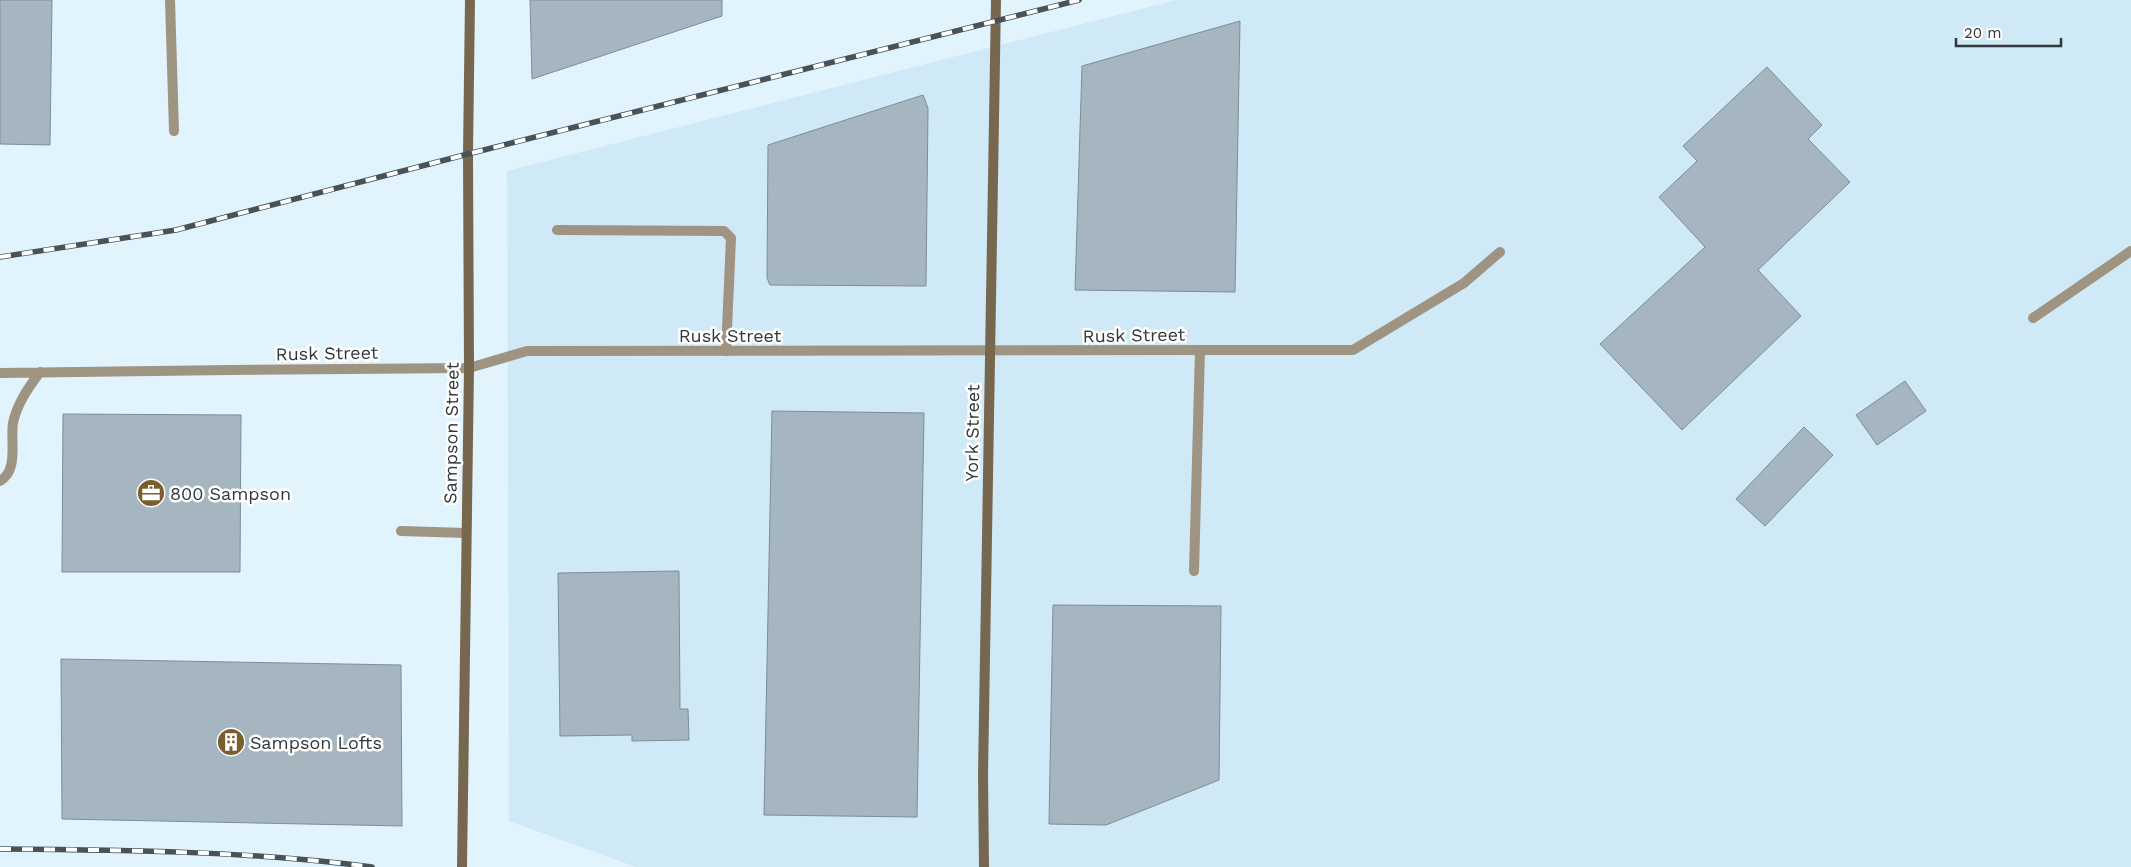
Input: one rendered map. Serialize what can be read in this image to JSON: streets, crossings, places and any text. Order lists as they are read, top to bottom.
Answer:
{
  "streets": {
    "main road": ["Sampson Street", "York Street"],
    "street": ["Rusk Street"]
  },
  "crossings": [
    ["Rusk Street", "Sampson Street"],
    ["Rusk Street", "York Street"]
  ],
  "places": {
    "office": ["800 Sampson"],
    "building": ["Sampson Lofts"]
  },
  "scale_bar": "20 m"
}
